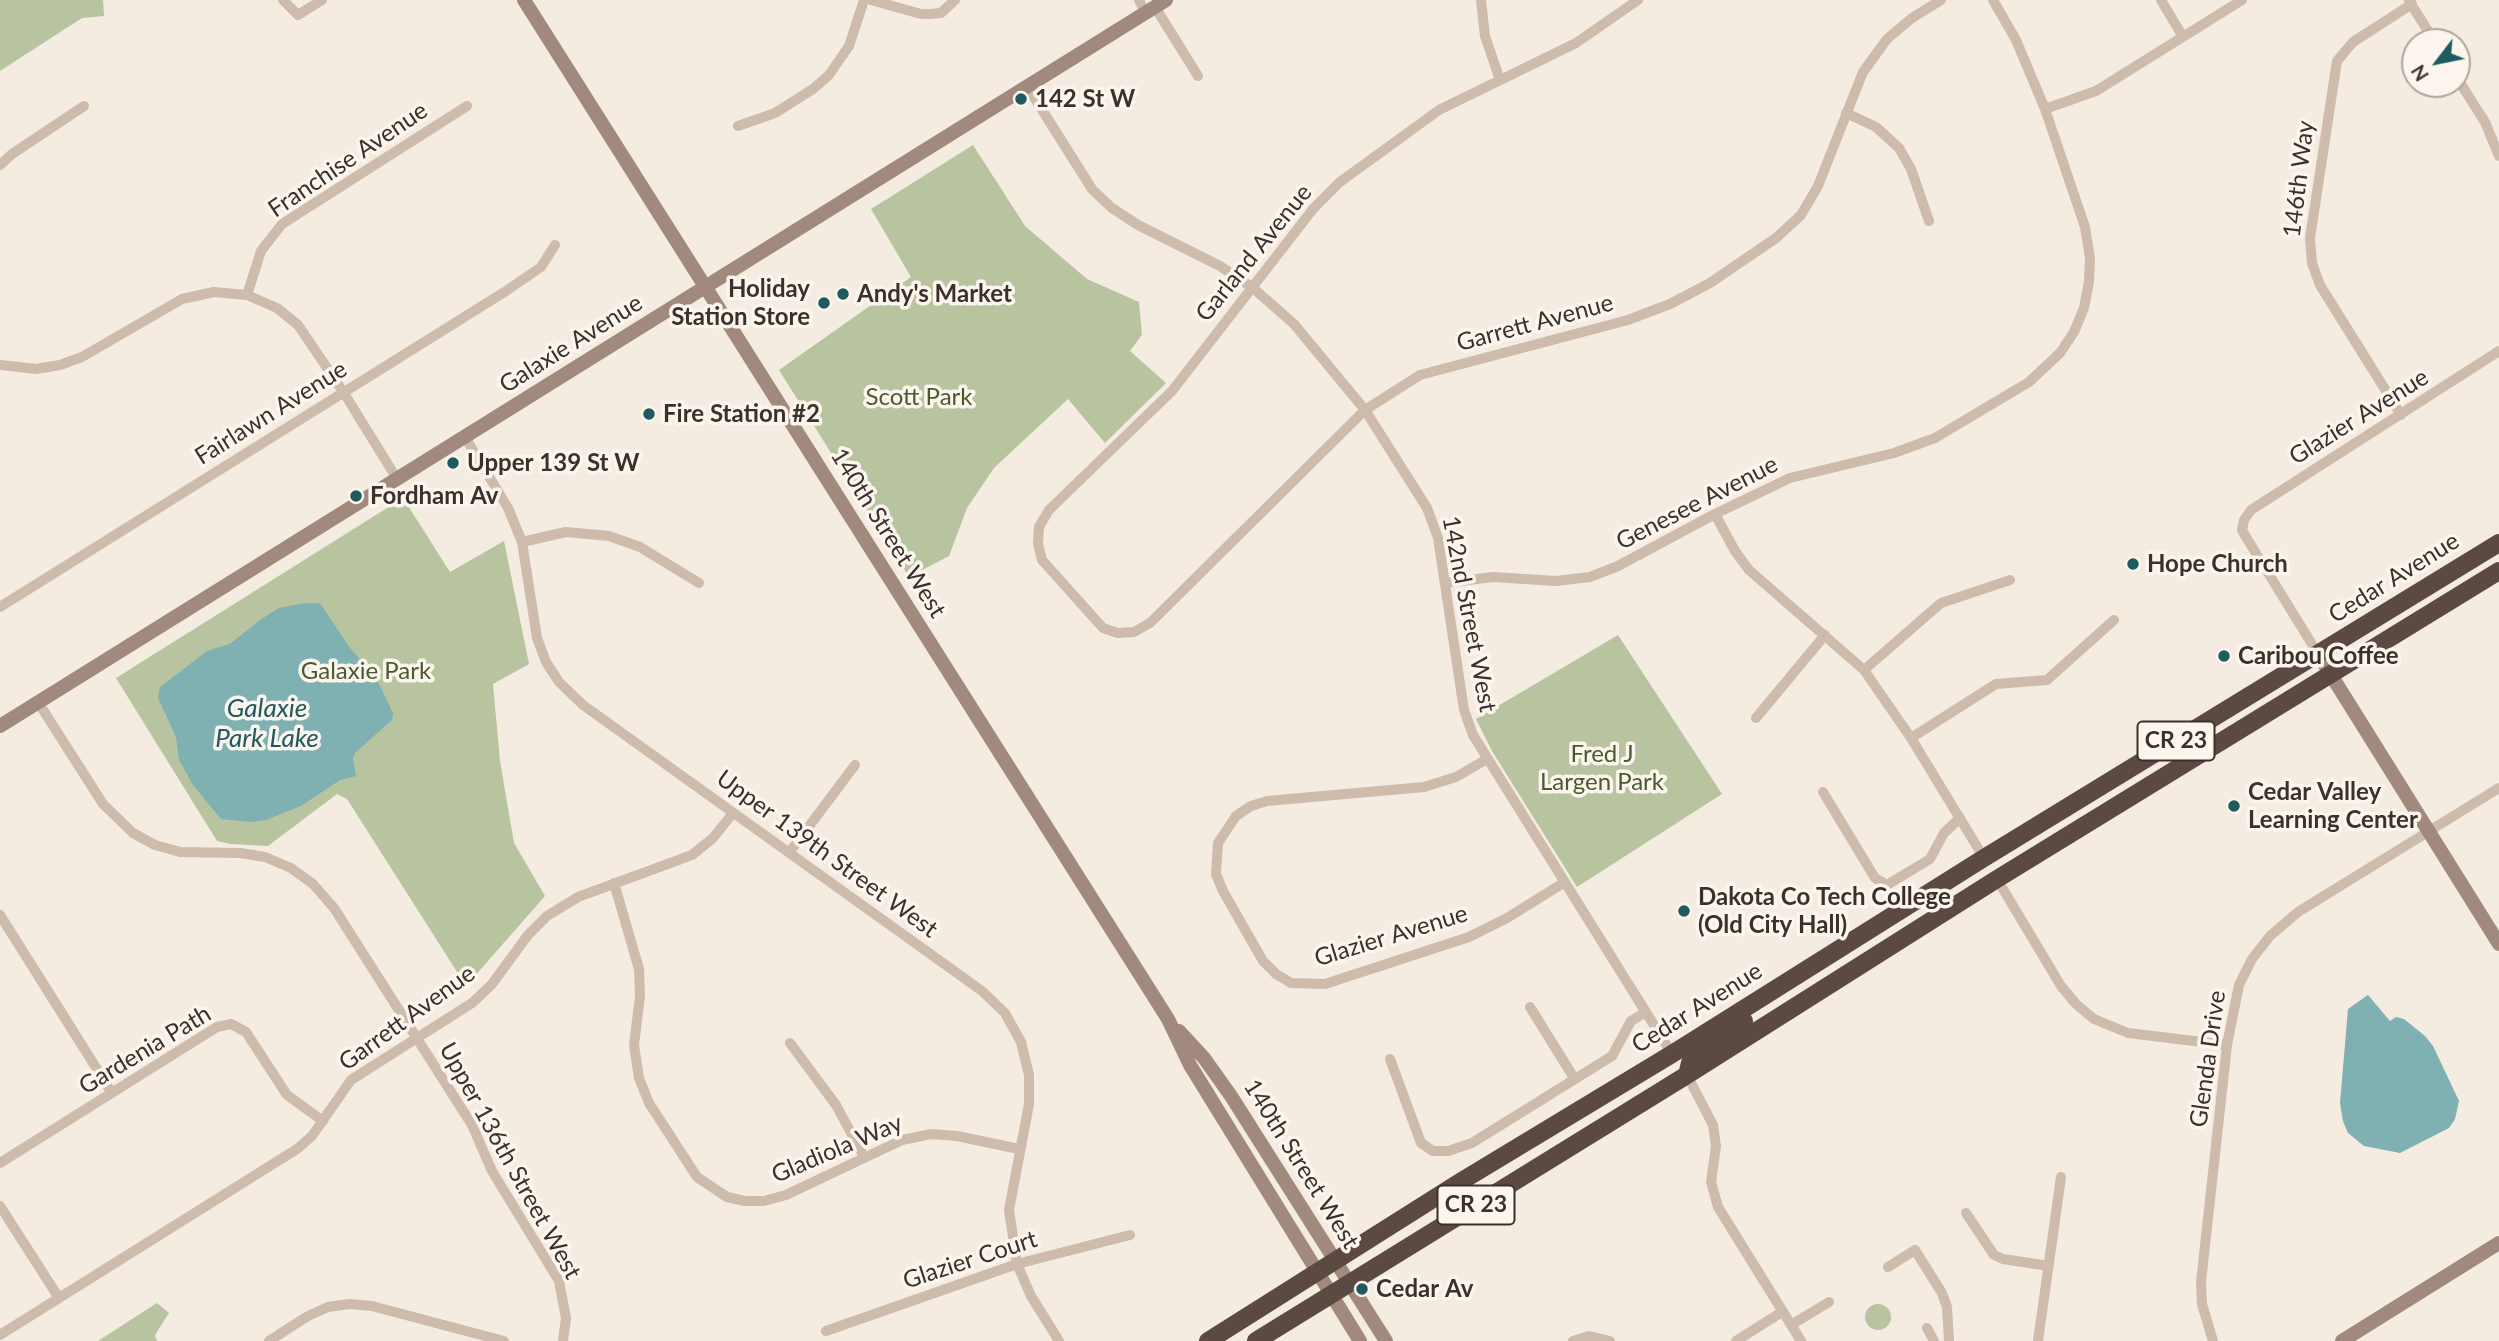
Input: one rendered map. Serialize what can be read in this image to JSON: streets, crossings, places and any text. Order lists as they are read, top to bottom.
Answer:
{
  "streets": {
    "highway": ["Cedar Avenue", "CR 23"],
    "street": [
      "Franchise Avenue",
      "146th Way",
      "Garland Avenue",
      "Garrett Avenue",
      "Galaxie Avenue",
      "Fairlawn Avenue",
      "Glazier Avenue",
      "Genesee Avenue",
      "140th Street West",
      "142nd Street West",
      "Upper 139th Street West",
      "Gardenia Path",
      "Glenda Drive",
      "Gladiola Way",
      "Upper 136th Street West",
      "Glazier Court"
    ]
  },
  "crossings": [
    ["146th Way", "Glazier Avenue"],
    ["Garland Avenue", "Garrett Avenue"],
    ["Garland Avenue", "142nd Street West"],
    ["Garrett Avenue", "142nd Street West"],
    ["Garrett Avenue", "Upper 139th Street West"],
    ["Garrett Avenue", "Gardenia Path"],
    ["Garrett Avenue", "Gladiola Way"],
    ["Garrett Avenue", "Upper 136th Street West"],
    ["Galaxie Avenue", "140th Street West"],
    ["Galaxie Avenue", "142nd Street West"],
    ["Galaxie Avenue", "Upper 139th Street West"],
    ["Galaxie Avenue", "Upper 136th Street West"],
    ["Glazier Avenue", "Cedar Avenue"],
    ["Glazier Avenue", "142nd Street West"],
    ["Genesee Avenue", "142nd Street West"],
    ["140th Street West", "Cedar Avenue"],
    ["Cedar Avenue", "142nd Street West"],
    ["Upper 139th Street West", "Gladiola Way"],
    ["Upper 139th Street West", "Glazier Court"]
  ],
  "water": ["Galaxie Park Lake"],
  "parks": ["Scott Park", "Galaxie Park", "Fred J Largen Park"],
  "places": [
    "142 St W",
    "Andy's Market",
    "Holiday Station Store",
    "Fire Station #2",
    "Upper 139 St W",
    "Fordham Av",
    "Hope Church",
    "Caribou Coffee",
    "Cedar Valley Learning Center",
    "Dakota Co Tech College (Old City Hall)",
    "Cedar Av"
  ],
  "north": "bottom left"
}
